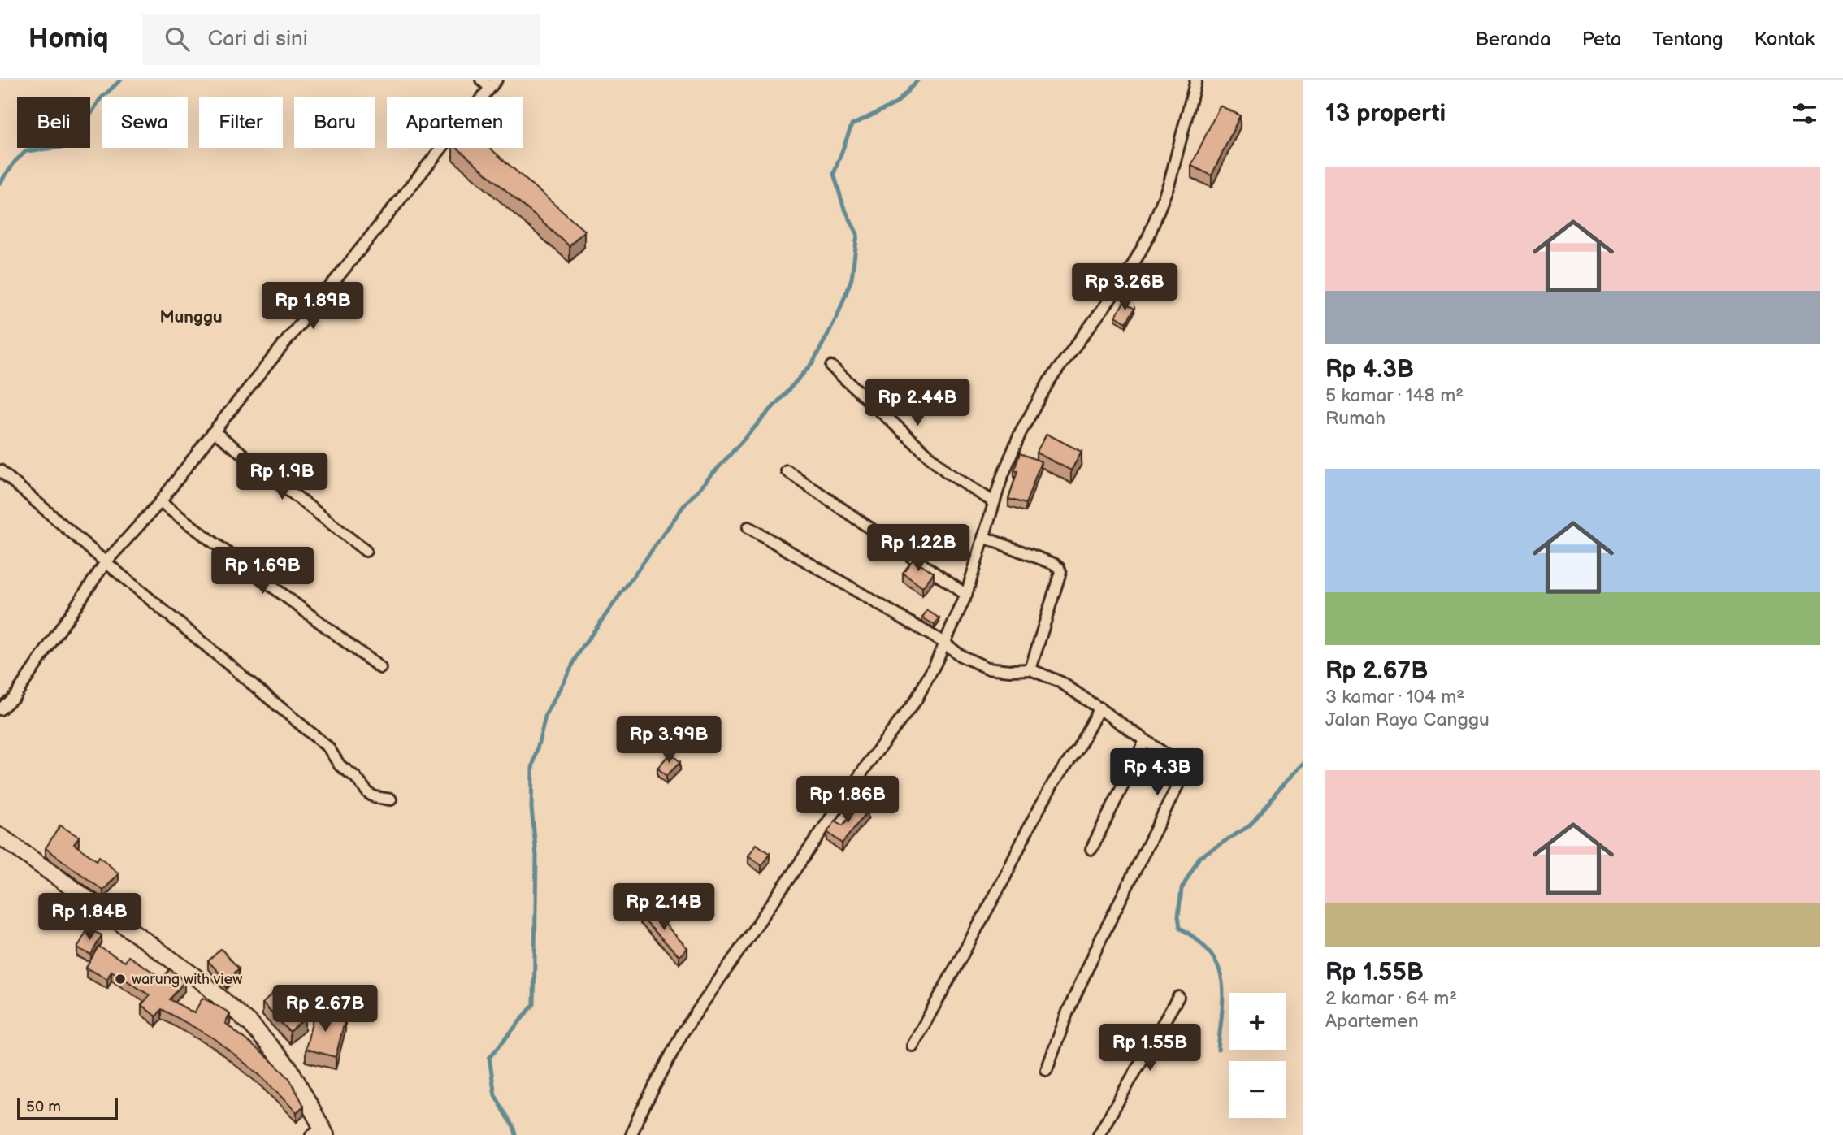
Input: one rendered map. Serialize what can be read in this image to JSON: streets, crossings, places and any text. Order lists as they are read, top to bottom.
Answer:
{
  "districts": ["Munggu"],
  "places": ["warung with view"],
  "scale_bar": "50 m",
  "page": {
    "header": "Homiq",
    "search": "Cari di sini",
    "nav": [
      "Beranda",
      "Peta",
      "Tentang",
      "Kontak"
    ],
    "heading": "13 properti",
    "chip": [
      "Beli",
      "Sewa",
      "Filter",
      "Baru",
      "Apartemen"
    ],
    "list": [
      {
        "name": "Rp 4.3B",
        "note": "5 kamar · 148 m² · Rumah"
      },
      {
        "name": "Rp 2.67B",
        "note": "3 kamar · 104 m² · Jalan Raya Canggu"
      },
      {
        "name": "Rp 1.55B",
        "note": "2 kamar · 64 m² · Apartemen"
      }
    ],
    "price": [
      "Rp 3.26B",
      "Rp 1.89B",
      "Rp 2.44B",
      "Rp 1.9B",
      "Rp 1.22B",
      "Rp 1.69B",
      "Rp 3.99B",
      "Rp 4.3B",
      "Rp 1.86B",
      "Rp 2.14B",
      "Rp 1.84B",
      "Rp 2.67B",
      "Rp 1.55B"
    ],
    "map_buttons": ["+", "−"],
    "scale": "50 m"
  }
}
